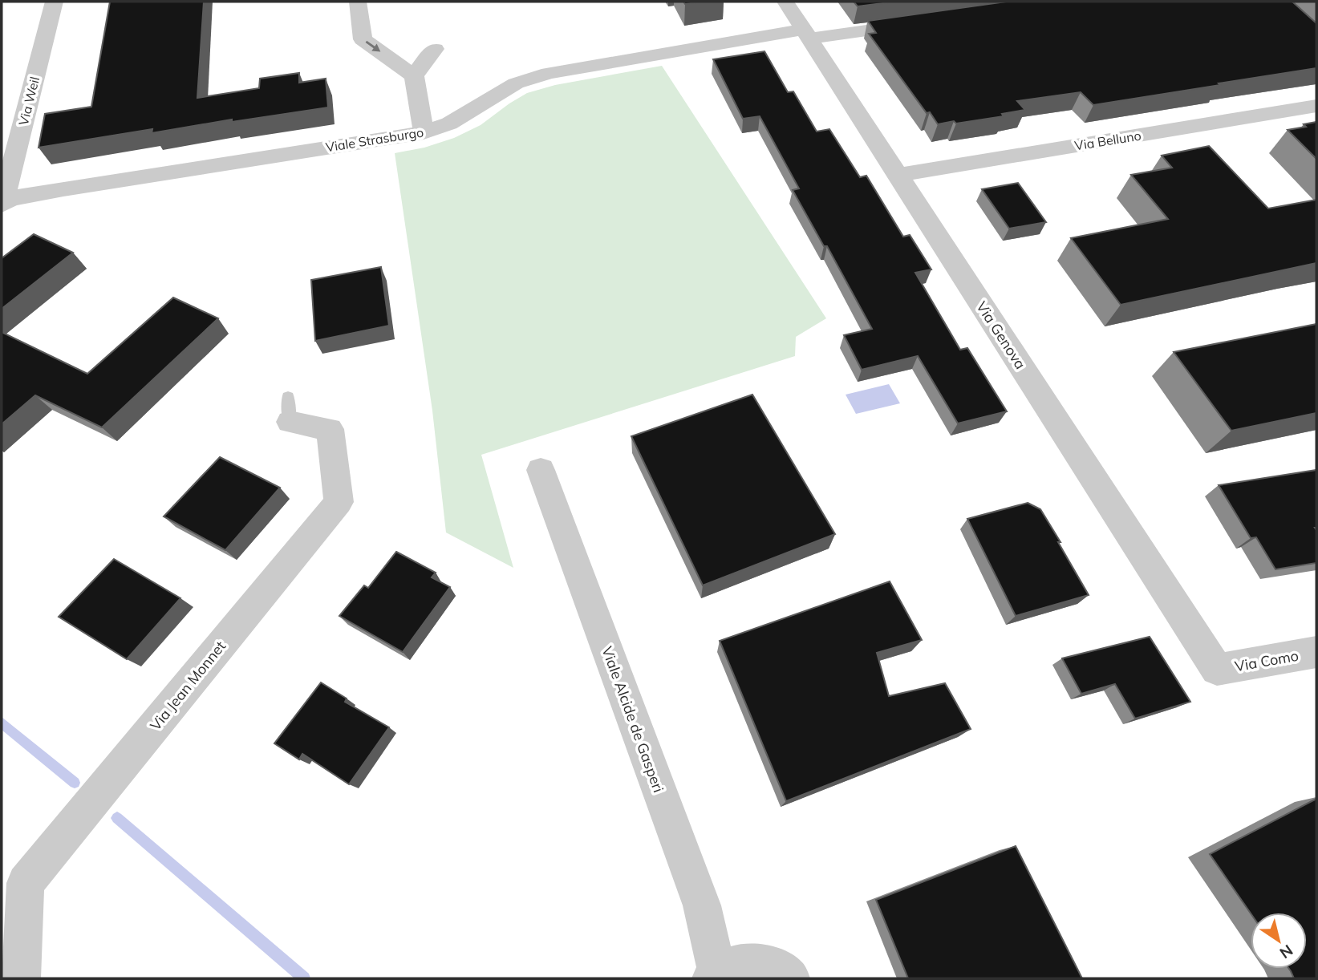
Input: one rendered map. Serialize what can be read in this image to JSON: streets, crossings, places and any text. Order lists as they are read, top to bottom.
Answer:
{
  "streets": {
    "street": [
      "Via Weil",
      "Viale Strasburgo",
      "Via Belluno",
      "Via Genova",
      "Via Como",
      "Via Jean Monnet",
      "Viale Alcide de Gasperi"
    ]
  },
  "crossings": [
    ["Via Weil", "Viale Strasburgo"],
    ["Viale Strasburgo", "Via Genova"],
    ["Via Belluno", "Via Genova"],
    ["Via Genova", "Via Como"]
  ],
  "north": "bottom right"
}
